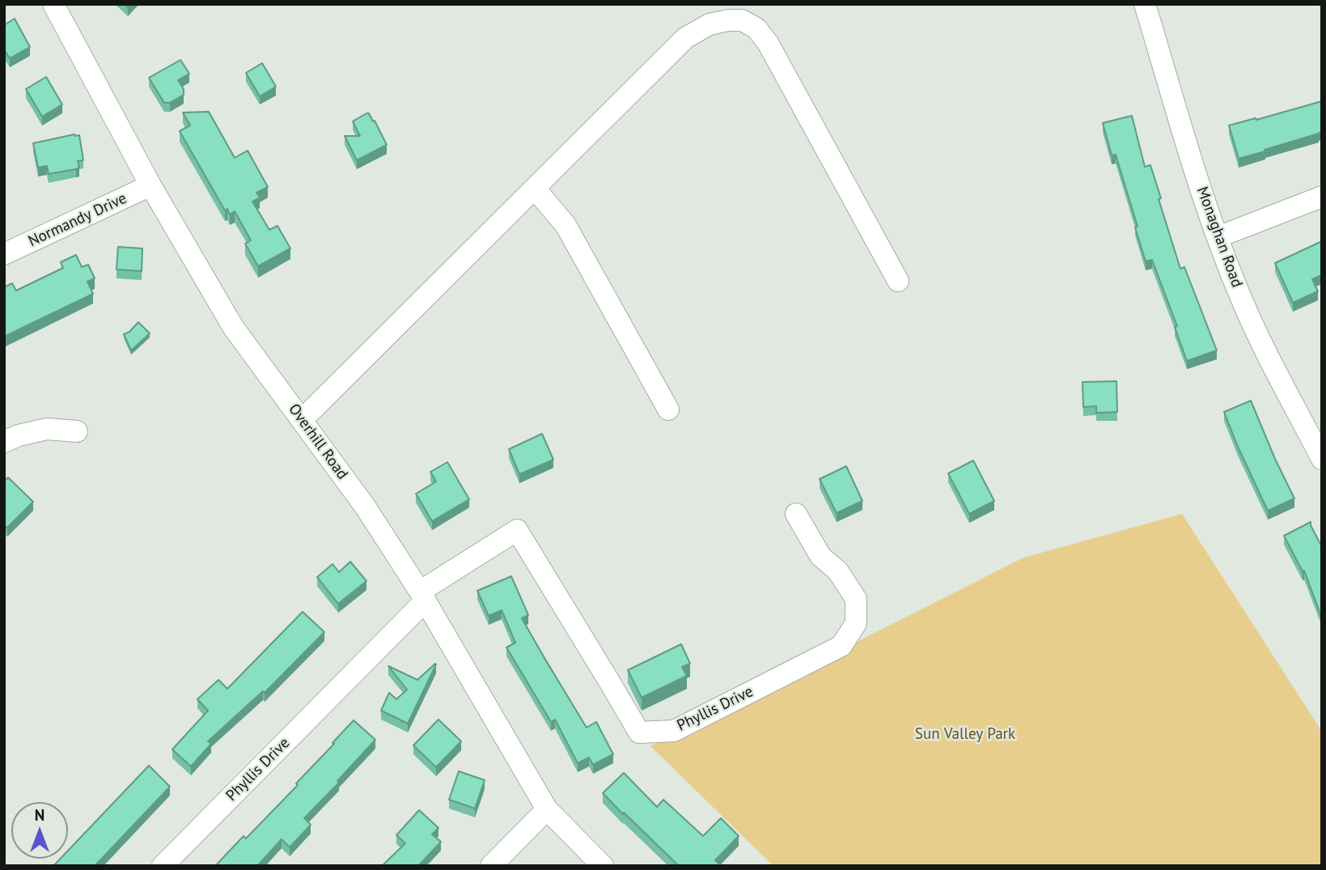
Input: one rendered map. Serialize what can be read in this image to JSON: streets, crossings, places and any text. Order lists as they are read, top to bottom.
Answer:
{
  "streets": {
    "street": [
      "Normandy Drive",
      "Monaghan Road",
      "Overhill Road",
      "Phyllis Drive"
    ]
  },
  "crossings": [
    ["Normandy Drive", "Overhill Road"],
    ["Overhill Road", "Phyllis Drive"]
  ],
  "parks": ["Sun Valley Park"],
  "north": "top"
}
